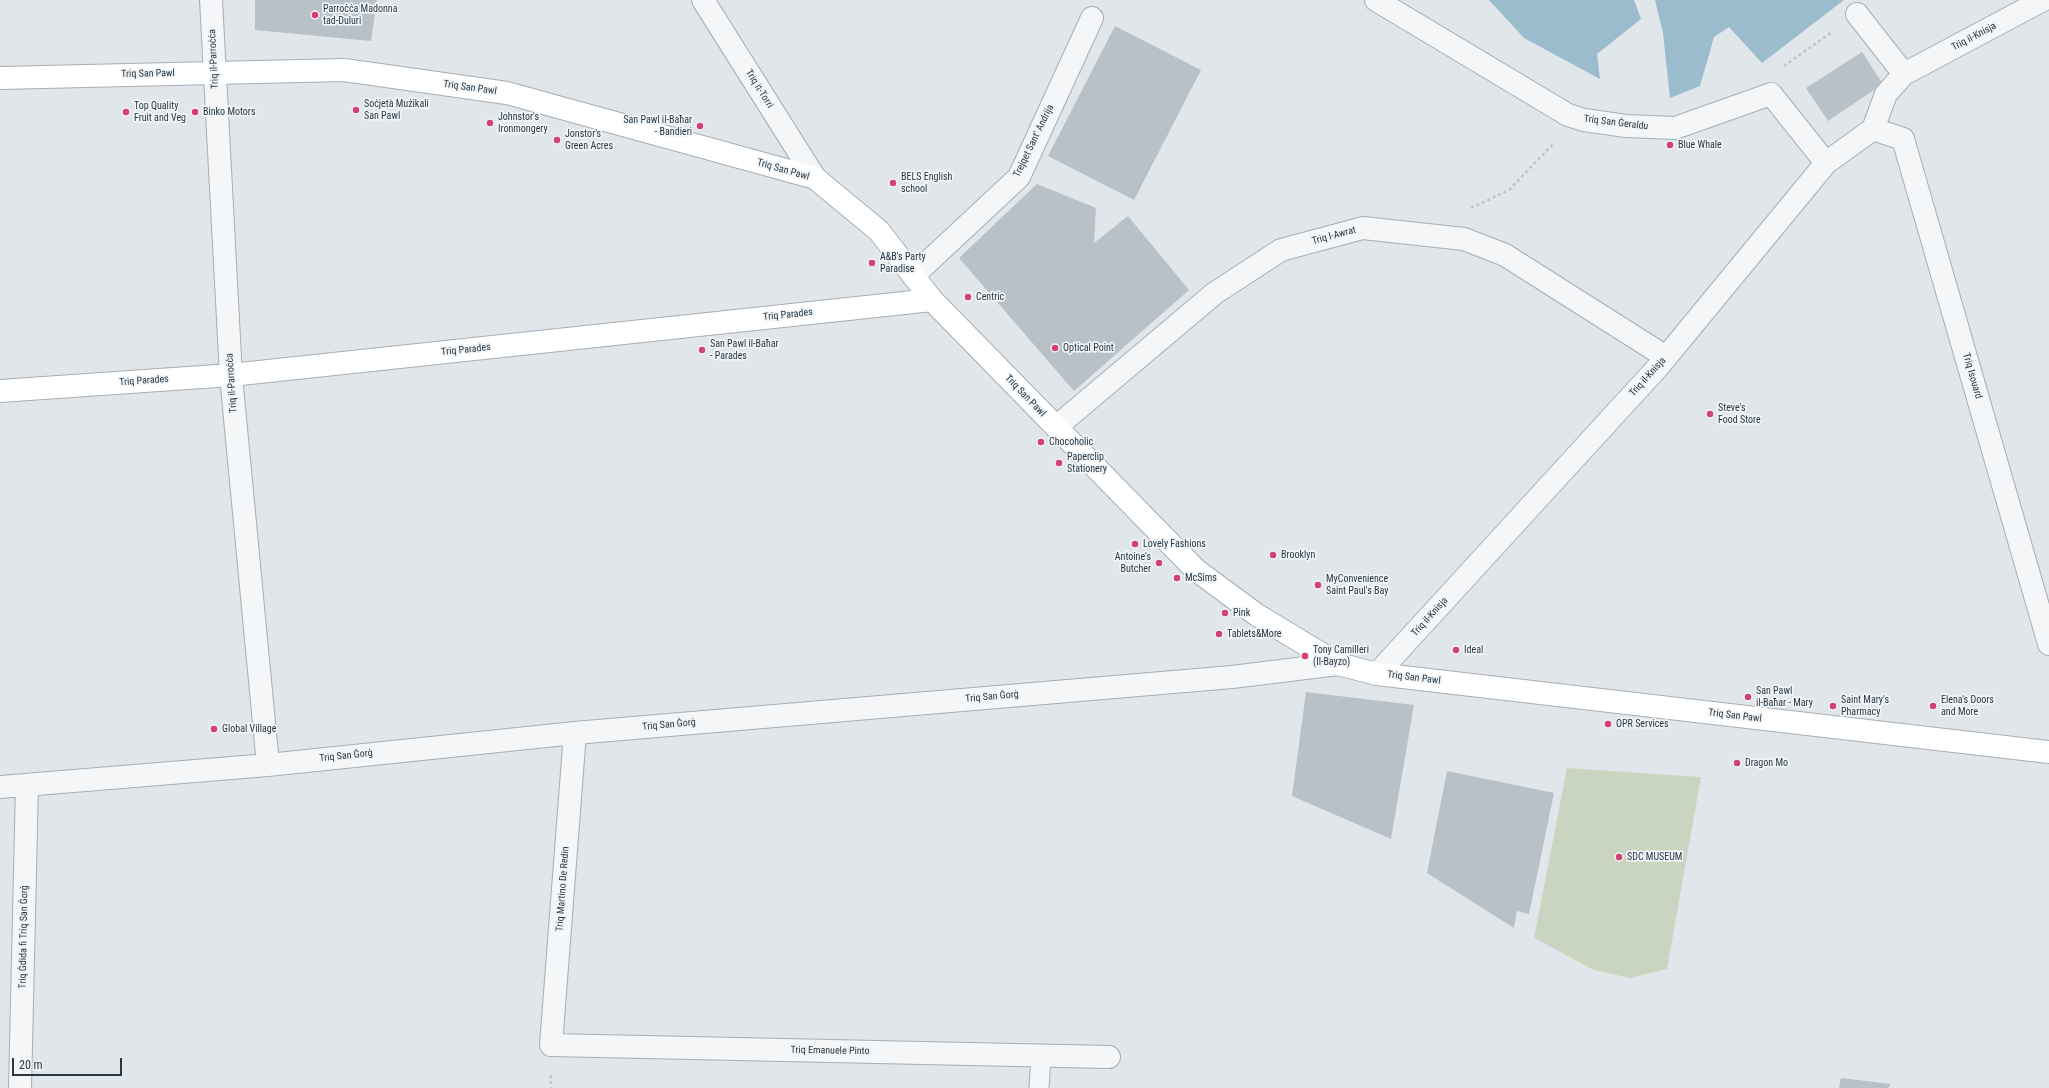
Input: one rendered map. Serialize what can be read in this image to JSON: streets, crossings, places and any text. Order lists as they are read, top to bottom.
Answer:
{
  "streets": {
    "street": [
      "Triq il-Knisja",
      "Triq il-Parroċċa",
      "Triq San Pawl",
      "Triq it-Torri",
      "Triq San Ġeraldu",
      "Trejqet Sant' Andrija",
      "Triq l-Awrat",
      "Triq Parades",
      "Triq Isouard",
      "Triq San Ġorġ",
      "Triq Martino De Redin",
      "Triq Ġdida fi Triq San Ġorġ",
      "Triq Emanuele Pinto"
    ]
  },
  "crossings": [
    ["Triq il-Knisja", "Triq San Pawl"],
    ["Triq il-Knisja", "Triq l-Awrat"],
    ["Triq il-Knisja", "Triq Isouard"],
    ["Triq il-Parroċċa", "Triq San Pawl"],
    ["Triq il-Parroċċa", "Triq Parades"],
    ["Triq il-Parroċċa", "Triq San Ġorġ"],
    ["Triq San Pawl", "Triq it-Torri"],
    ["Triq San Pawl", "Trejqet Sant' Andrija"],
    ["Triq San Pawl", "Triq l-Awrat"],
    ["Triq San Pawl", "Triq Parades"],
    ["Triq San Pawl", "Triq San Ġorġ"],
    ["Triq San Ġorġ", "Triq Martino De Redin"],
    ["Triq San Ġorġ", "Triq Ġdida fi Triq San Ġorġ"],
    ["Triq Martino De Redin", "Triq Emanuele Pinto"]
  ],
  "places": [
    "Parroċċa Madonna tad-Duluri",
    "Soċjetà Mużikali San Pawl",
    "Top Quality Fruit and Veg",
    "Binko Motors",
    "Johnstor's Ironmongery",
    "San Pawl il-Baħar - Bandieri",
    "Jonstor's Green Acres",
    "Blue Whale",
    "BELS English school",
    "A&B's Party Paradise",
    "Centric",
    "Optical Point",
    "San Pawl il-Baħar - Parades",
    "Steve's Food Store",
    "Chocoholic",
    "Paperclip Stationery",
    "Lovely Fashions",
    "Brooklyn",
    "Antoine's Butcher",
    "McSims",
    "MyConvenience Saint Paul's Bay",
    "Pink",
    "Tablets&More",
    "Ideal",
    "Tony Camilleri (Il-Bayzo)",
    "San Pawl il-Baħar - Mary",
    "Saint Mary's Pharmacy",
    "Elena's Doors and More",
    "OPR Services",
    "Global Village",
    "Dragon Mo",
    "SDC MUSEUM"
  ],
  "scale_bar": "20 m"
}
